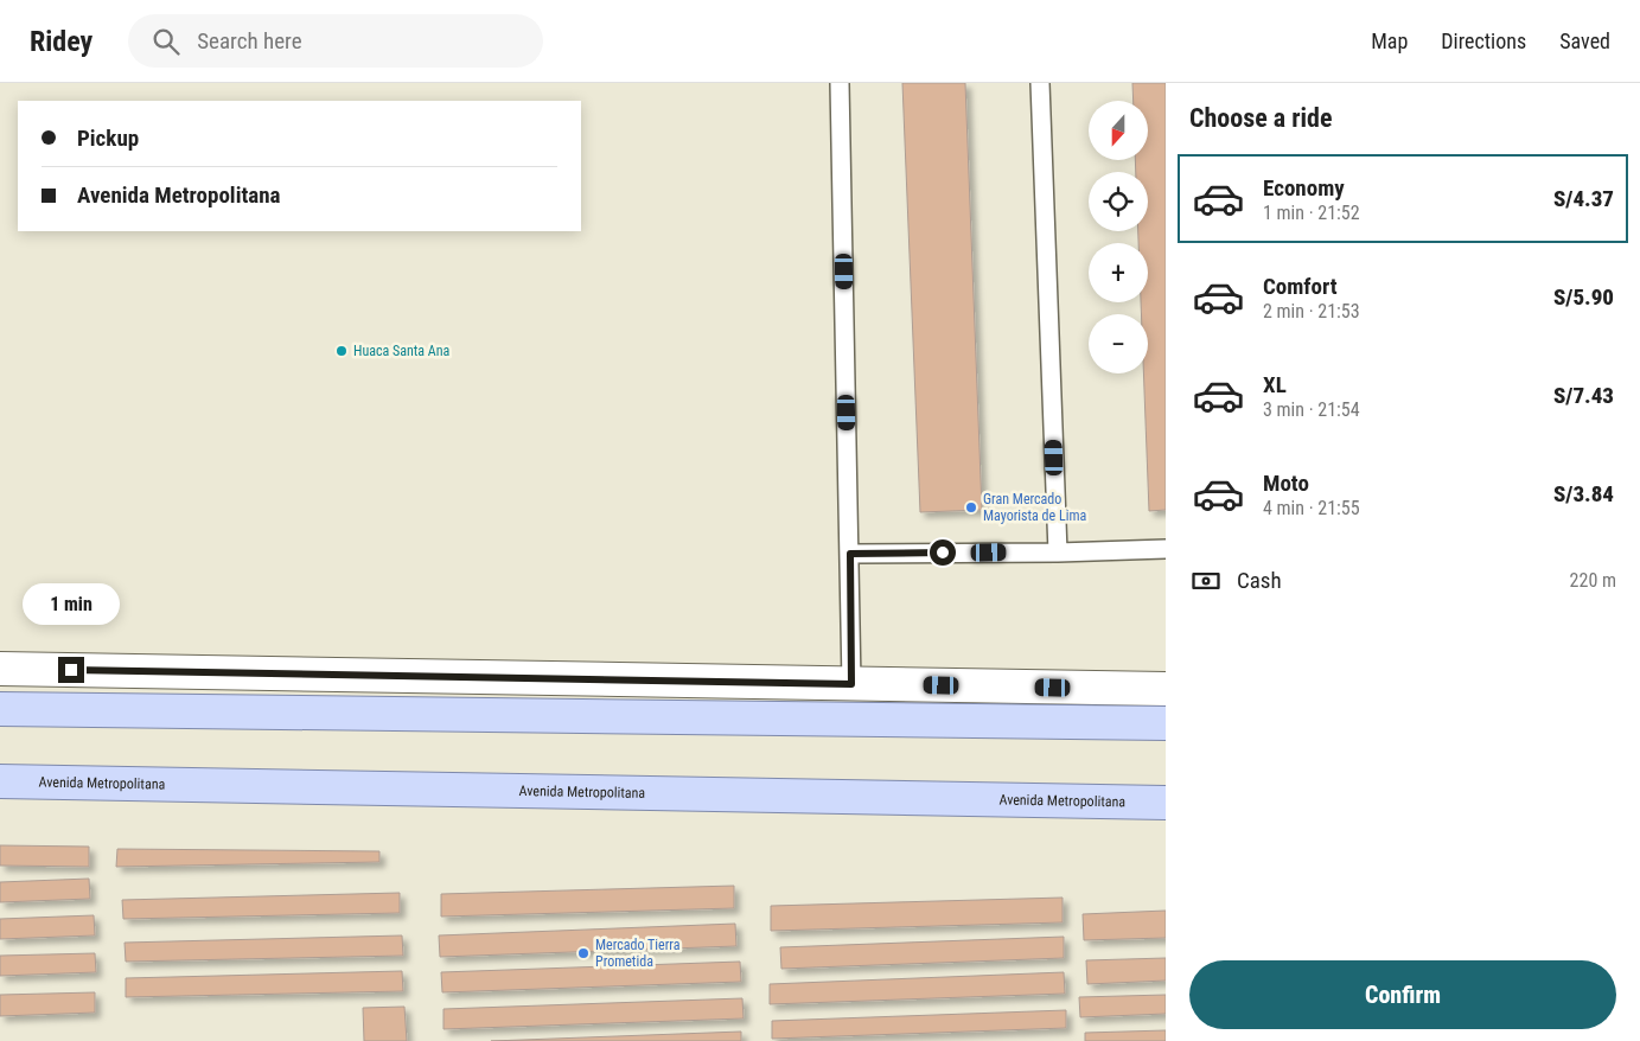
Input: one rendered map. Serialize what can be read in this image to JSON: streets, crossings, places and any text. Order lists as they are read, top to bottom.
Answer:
{
  "streets": {
    "main road": ["Avenida Metropolitana"]
  },
  "places": ["Huaca Santa Ana", "Gran Mercado Mayorista de Lima", "Mercado Tierra Prometida"],
  "north": "bottom",
  "page": {
    "header": "Ridey",
    "search": "Search here",
    "nav": ["Map", "Directions", "Saved"],
    "heading": "Choose a ride",
    "map_buttons": ["+", "−"],
    "banner": ["Pickup", "Avenida Metropolitana"],
    "list": [
      {
        "name": "Economy",
        "note": "1 min · 21:52",
        "value": "S/4.37"
      },
      {
        "name": "Comfort",
        "note": "2 min · 21:53",
        "value": "S/5.90"
      },
      {
        "name": "XL",
        "note": "3 min · 21:54",
        "value": "S/7.43"
      },
      {
        "name": "Moto",
        "note": "4 min · 21:55",
        "value": "S/3.84"
      }
    ],
    "pay": ["Cash", "220 m"],
    "bubble": "1 min",
    "buttons": "Confirm"
  }
}
